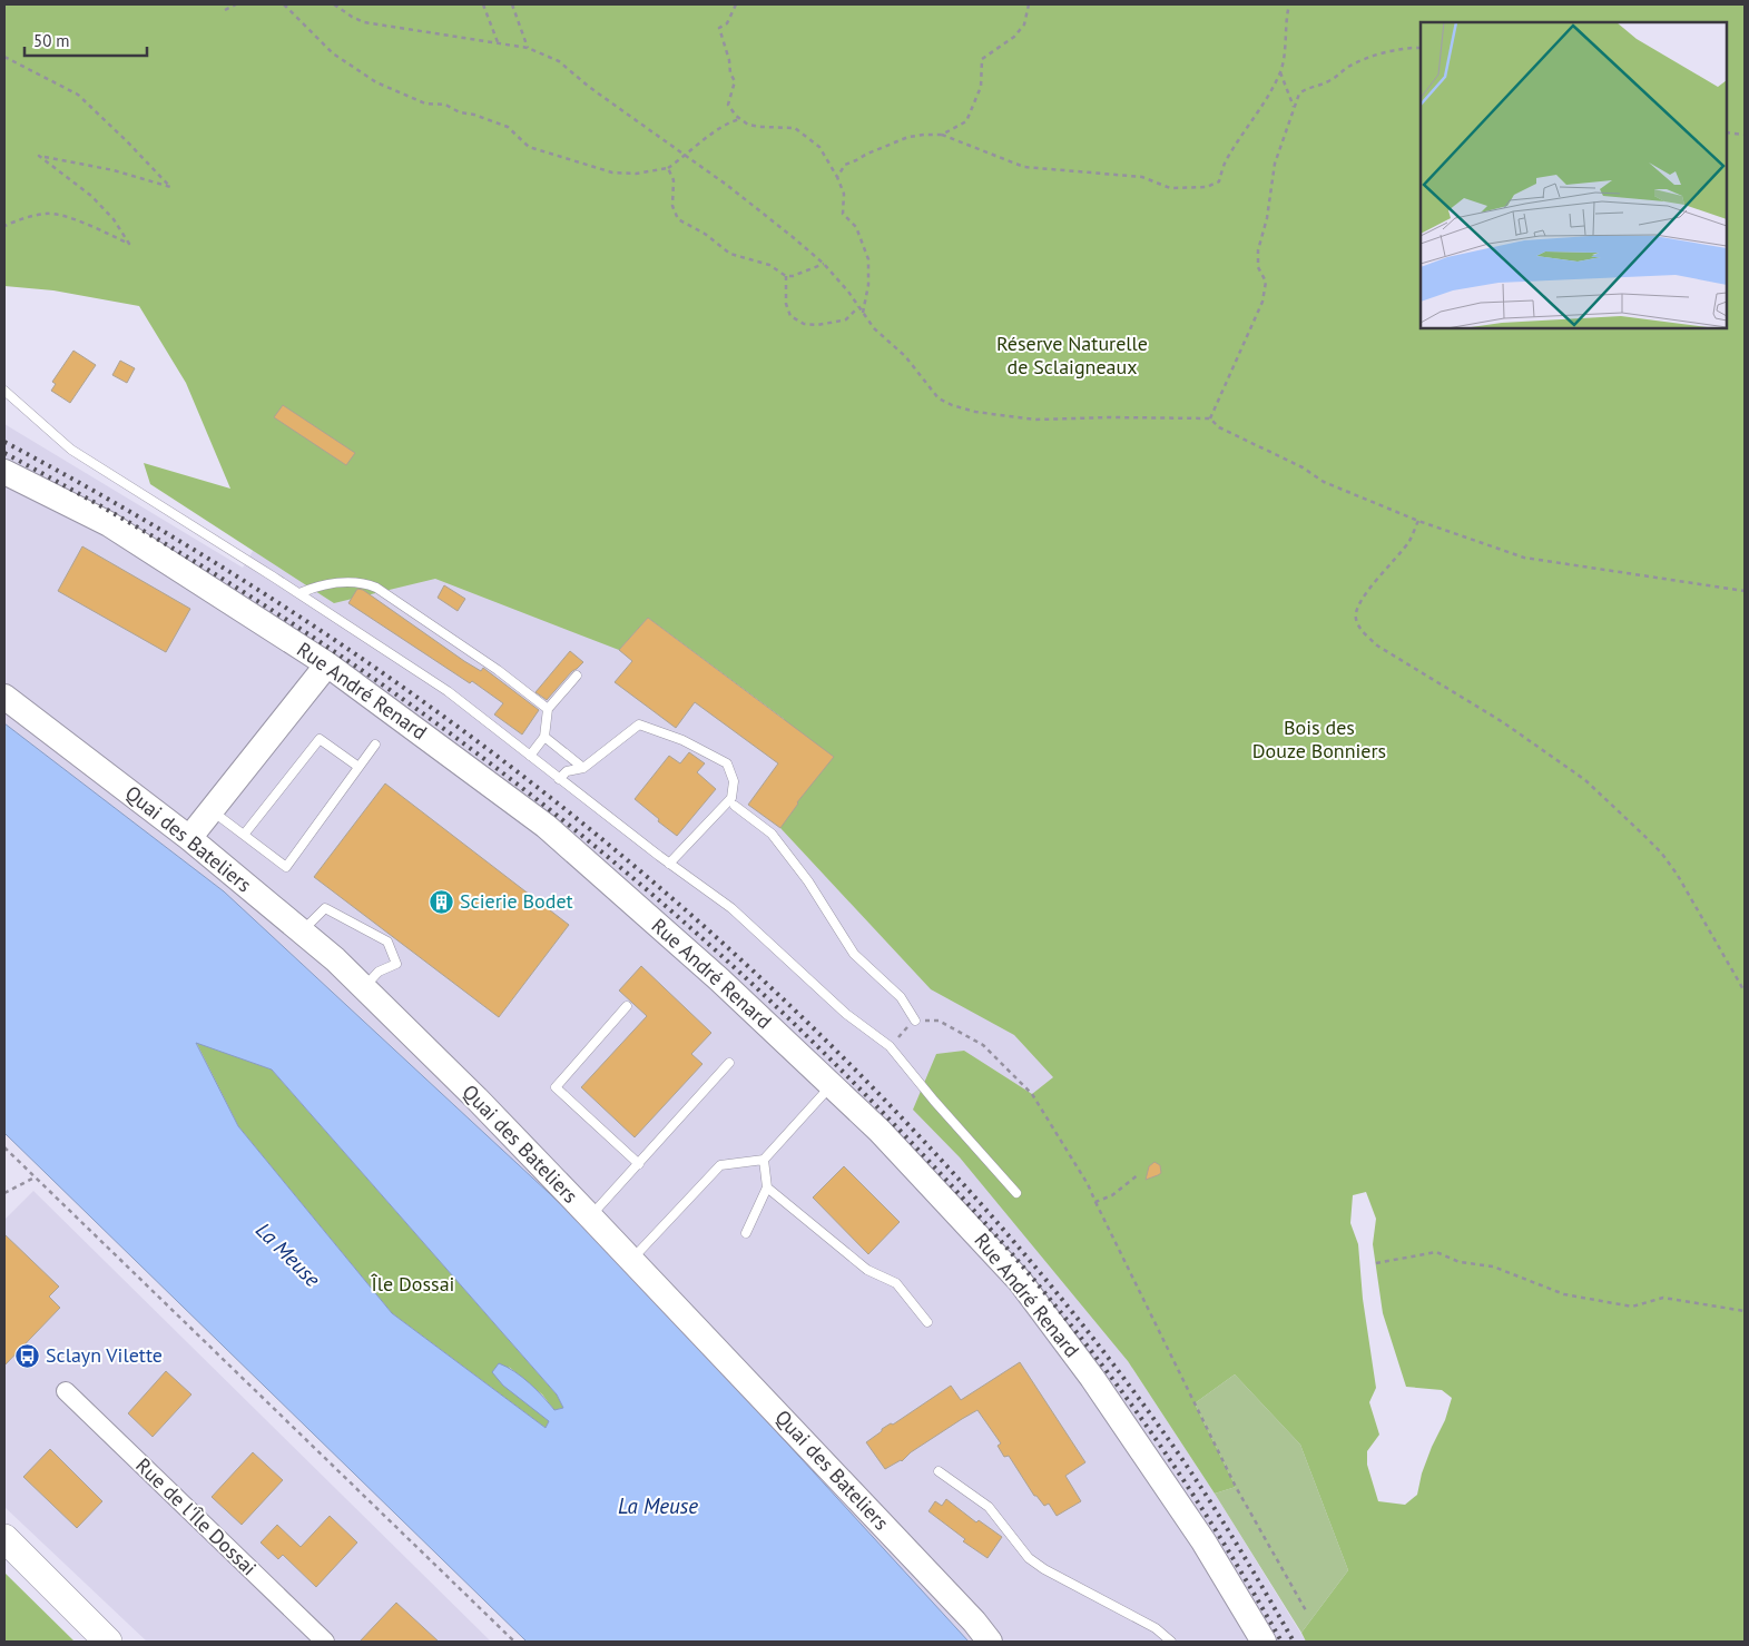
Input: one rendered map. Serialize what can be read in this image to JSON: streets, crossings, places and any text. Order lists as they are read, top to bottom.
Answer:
{
  "streets": {
    "street": ["Rue André Renard", "Quai des Bateliers", "Rue de l'Île Dossai"]
  },
  "water": ["La Meuse"],
  "parks": ["Réserve Naturelle de Sclaigneaux", "Bois des Douze Bonniers", "Île Dossai"],
  "places": {
    "building": ["Scierie Bodet"],
    "bus stop": ["Sclayn Vilette"]
  },
  "scale_bar": "50 m"
}
